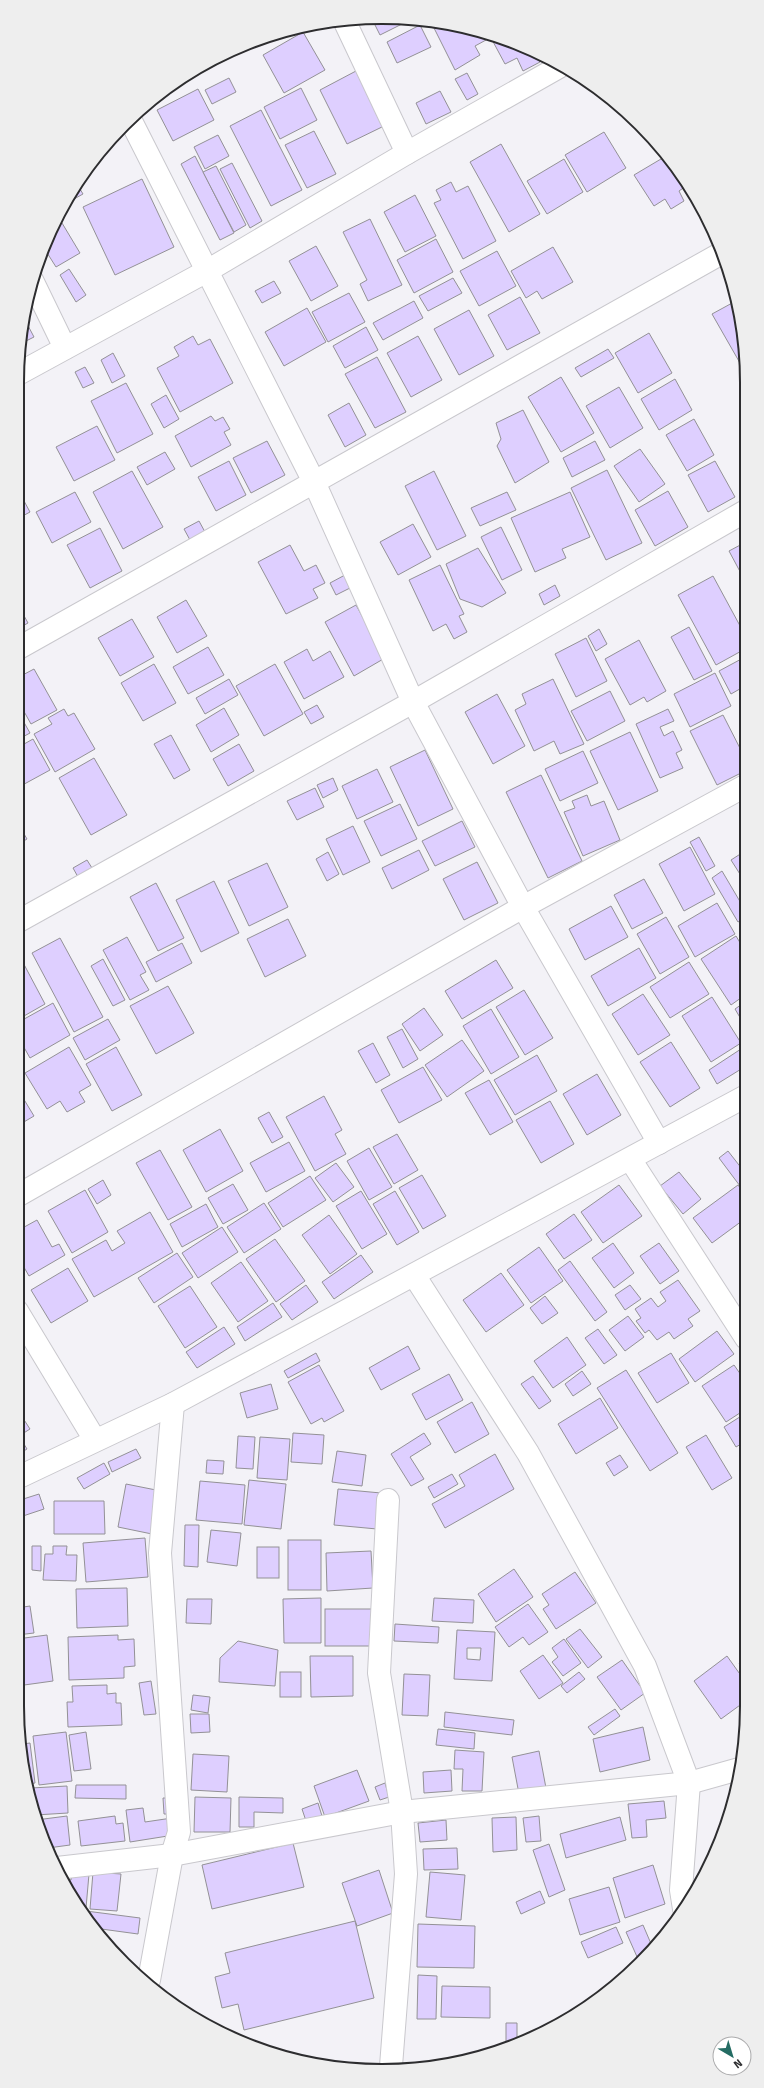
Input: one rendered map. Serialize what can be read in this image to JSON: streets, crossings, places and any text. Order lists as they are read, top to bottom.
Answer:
{
  "north": "bottom right"
}
